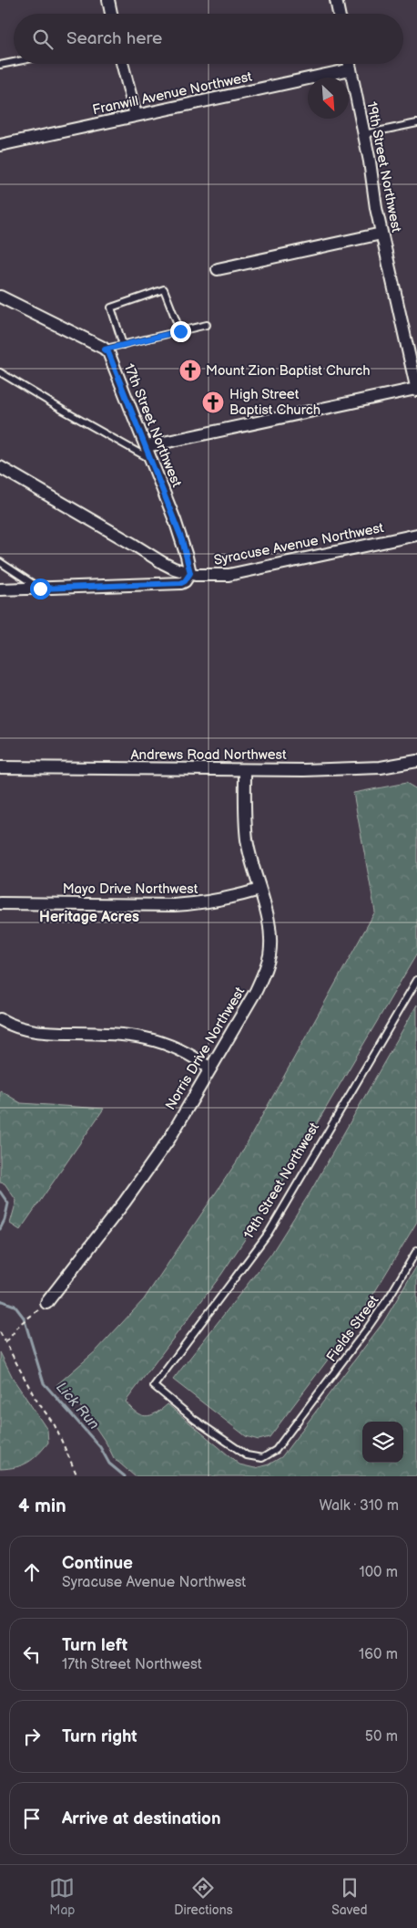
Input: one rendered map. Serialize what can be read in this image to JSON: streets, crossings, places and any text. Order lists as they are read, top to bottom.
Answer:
{
  "streets": {
    "street": [
      "Franwill Avenue Northwest",
      "19th Street Northwest",
      "17th Street Northwest",
      "Syracuse Avenue Northwest",
      "Andrews Road Northwest",
      "Mayo Drive Northwest",
      "Norris Drive Northwest"
    ],
    "lane": ["Fields Street"]
  },
  "crossings": [
    ["Franwill Avenue Northwest", "19th Street Northwest"],
    ["19th Street Northwest", "Fields Street"],
    ["17th Street Northwest", "Syracuse Avenue Northwest"],
    ["Andrews Road Northwest", "Norris Drive Northwest"],
    ["Mayo Drive Northwest", "Norris Drive Northwest"]
  ],
  "districts": ["Heritage Acres"],
  "water": ["Lick Run"],
  "places": {
    "church": ["Mount Zion Baptist Church", "High Street Baptist Church"]
  },
  "north": "bottom right",
  "page": {
    "search": "Search here",
    "heading": ["4 min", "Walk · 310 m"],
    "list": [
      ["Continue", "Syracuse Avenue Northwest", "100 m"],
      ["Turn left", "17th Street Northwest", "160 m"],
      ["Turn right", "50 m"],
      "Arrive at destination"
    ],
    "nav": ["Map", "Directions", "Saved"]
  }
}
